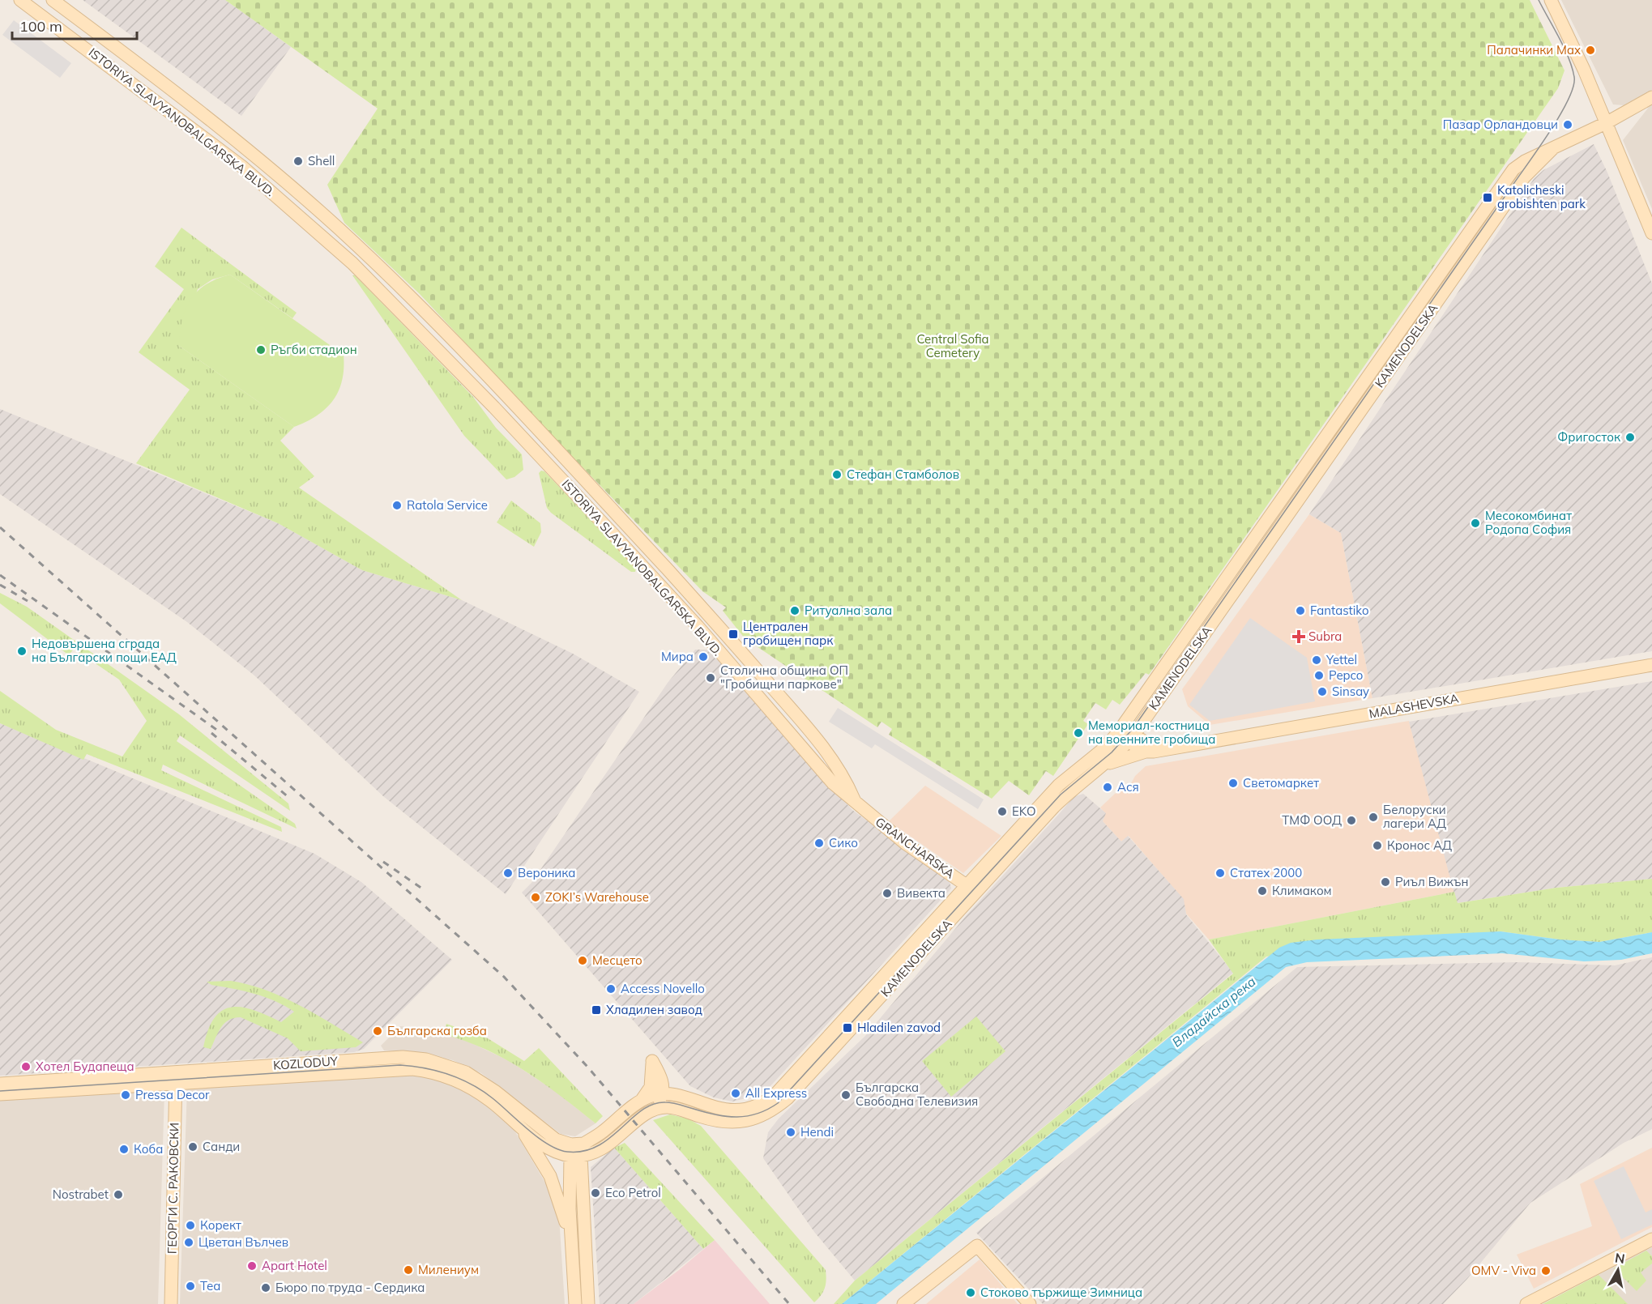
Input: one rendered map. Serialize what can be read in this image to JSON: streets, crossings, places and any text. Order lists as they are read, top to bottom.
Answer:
{
  "streets": {
    "main road": [
      "ISTORIYA SLAVYANOBALGARSKA BLVD.",
      "KAMENODELSKA",
      "MALASHEVSKA",
      "GRANCHARSKA",
      "KOZLODUY",
      "ГЕОРГИ С. РАКОВСКИ"
    ]
  },
  "crossings": [
    ["ISTORIYA SLAVYANOBALGARSKA BLVD.", "GRANCHARSKA"],
    ["KAMENODELSKA", "MALASHEVSKA"],
    ["KAMENODELSKA", "GRANCHARSKA"],
    ["KOZLODUY", "ГЕОРГИ С. РАКОВСКИ"]
  ],
  "water": ["Владайска река"],
  "parks": ["Central Sofia Cemetery"],
  "places": {
    "other": [
      "Палачинки Max",
      "Пазар Орландовци",
      "Shell",
      "Ръгби стадион",
      "Фригосток",
      "Стефан Стамболов",
      "Ratola Service",
      "Месокомбинат Родопа София",
      "Ритуална зала",
      "Fantastiko",
      "Недовършена сграда на Български пощи ЕАД",
      "Мира",
      "Yettel",
      "Pepco",
      "Столична община ОП \"Гробищни паркове\"",
      "Sinsay",
      "Мемориал-костница на военните гробища",
      "Светомаркет",
      "Ася",
      "EKO",
      "Белоруски лагери АД",
      "ТМФ ООД",
      "Сико",
      "Кронос АД",
      "Вероника",
      "Статех 2000",
      "Риъл Вижън",
      "Климаком",
      "Вивекта",
      "ZOKI’s Warehouse",
      "Месцето",
      "Access Novello",
      "Българска гозба",
      "Хотел Будапеща",
      "All Express",
      "Pressa Decor",
      "Българска Свободна Телевизия",
      "Hendi",
      "Санди",
      "Коба",
      "Eco Petrol",
      "Nostrabet",
      "Корект",
      "Цветан Вълчев",
      "Apart Hotel",
      "Милениум",
      "OMV - Viva",
      "Теа",
      "Бюро по труда - Сердика",
      "Стоково тържище Зимница"
    ],
    "transit": [
      "Katolicheski grobishten park",
      "Централен гробищен парк",
      "Хладилен завод",
      "Hladilen zavod"
    ],
    "health": ["Subra"]
  },
  "scale_bar": "100 m",
  "north": "top"
}
